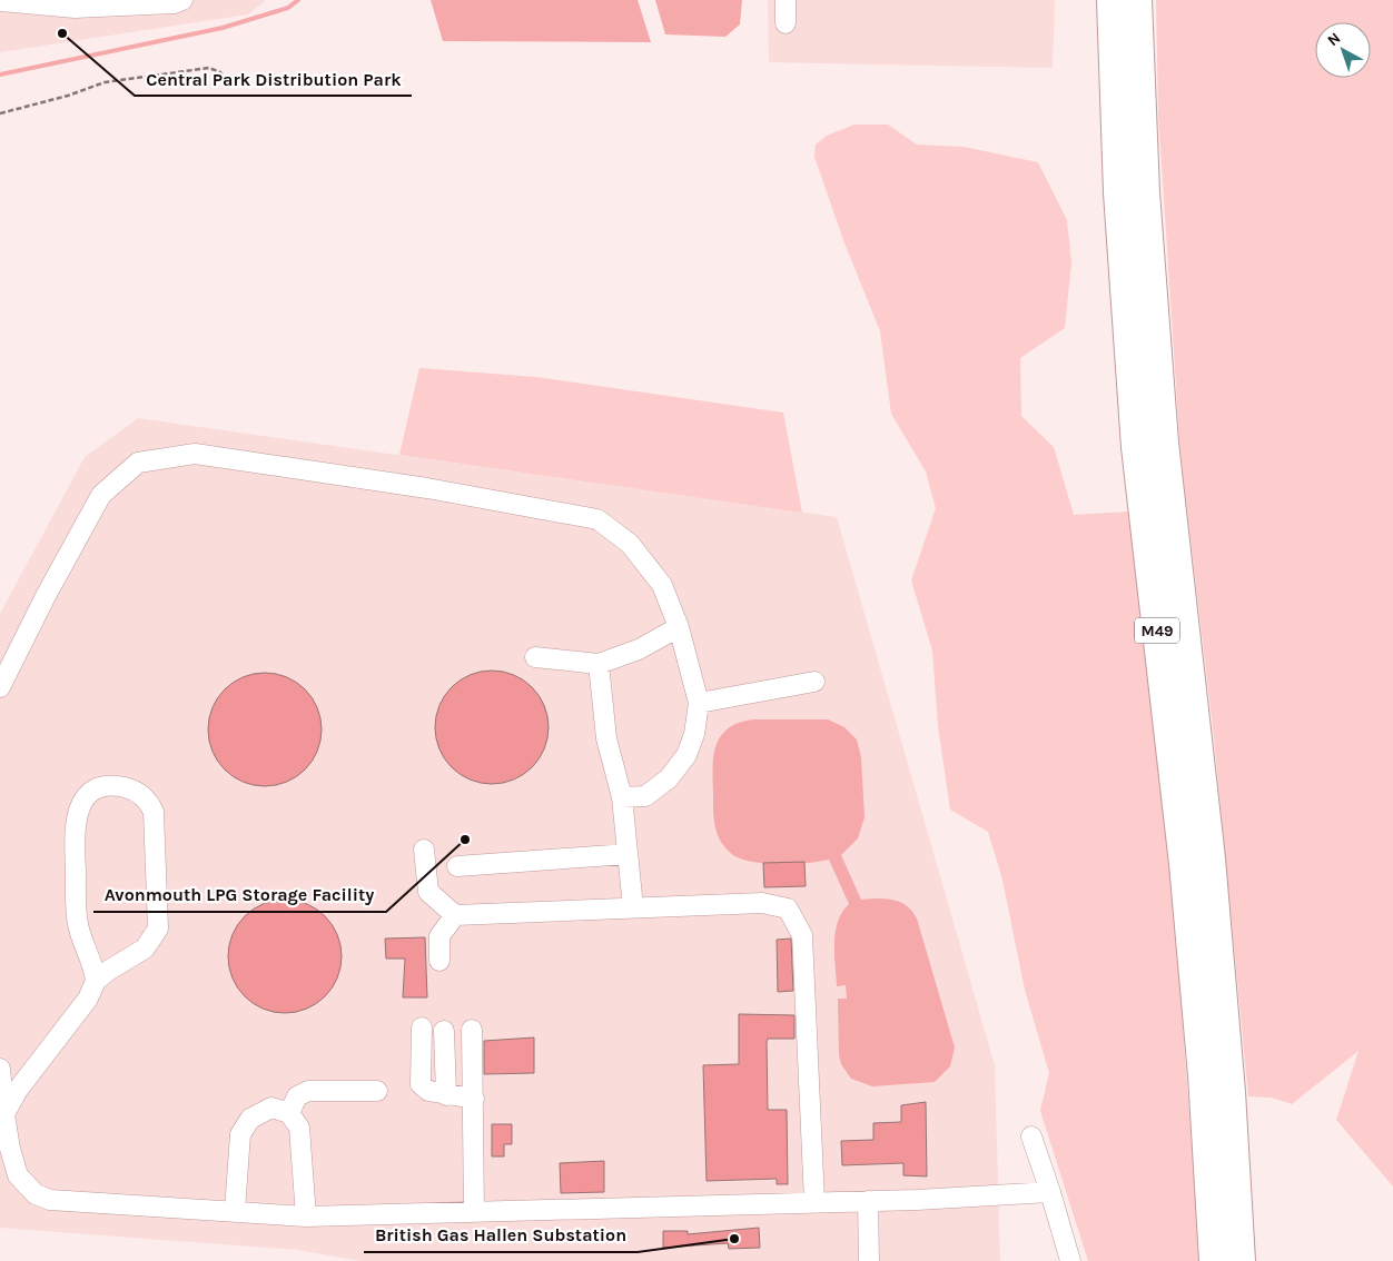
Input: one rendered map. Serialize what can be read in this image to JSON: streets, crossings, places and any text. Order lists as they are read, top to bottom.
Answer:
{
  "streets": {
    "highway": ["M49"]
  },
  "places": ["Central Park Distribution Park", "Avonmouth LPG Storage Facility", "British Gas Hallen Substation"],
  "north": "top left"
}
